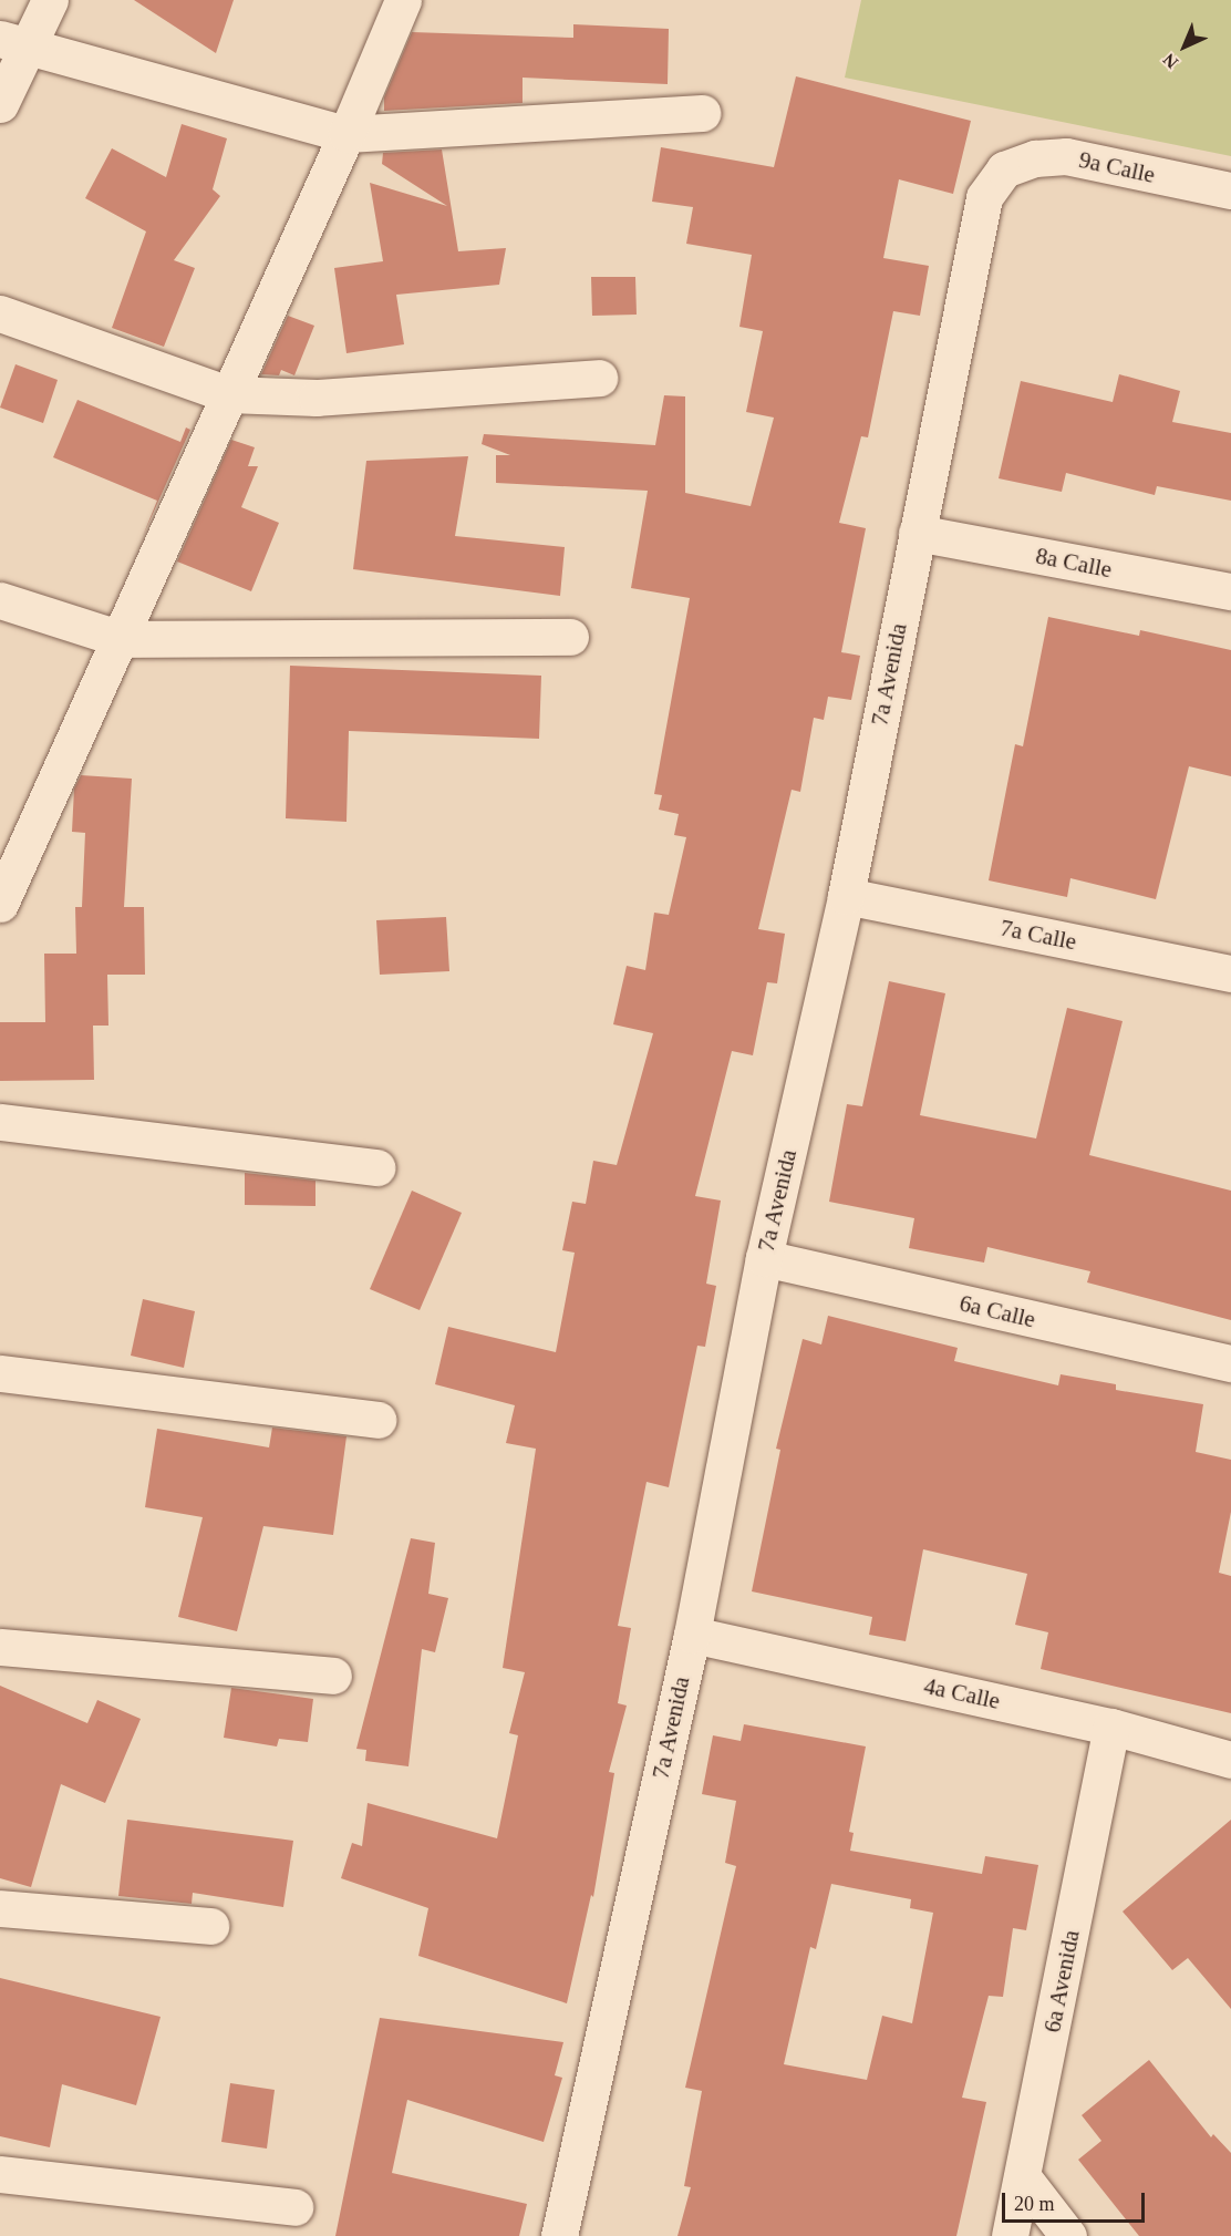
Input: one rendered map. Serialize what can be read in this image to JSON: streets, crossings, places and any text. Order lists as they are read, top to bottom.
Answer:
{
  "streets": {
    "street": [
      "9a Calle",
      "8a Calle",
      "7a Avenida",
      "7a Calle",
      "6a Calle",
      "4a Calle",
      "6a Avenida"
    ]
  },
  "crossings": [
    ["9a Calle", "7a Avenida"],
    ["8a Calle", "7a Avenida"],
    ["7a Avenida", "7a Calle"],
    ["7a Avenida", "6a Calle"],
    ["7a Avenida", "4a Calle"],
    ["4a Calle", "6a Avenida"]
  ],
  "scale_bar": "20 m",
  "north": "bottom left"
}
